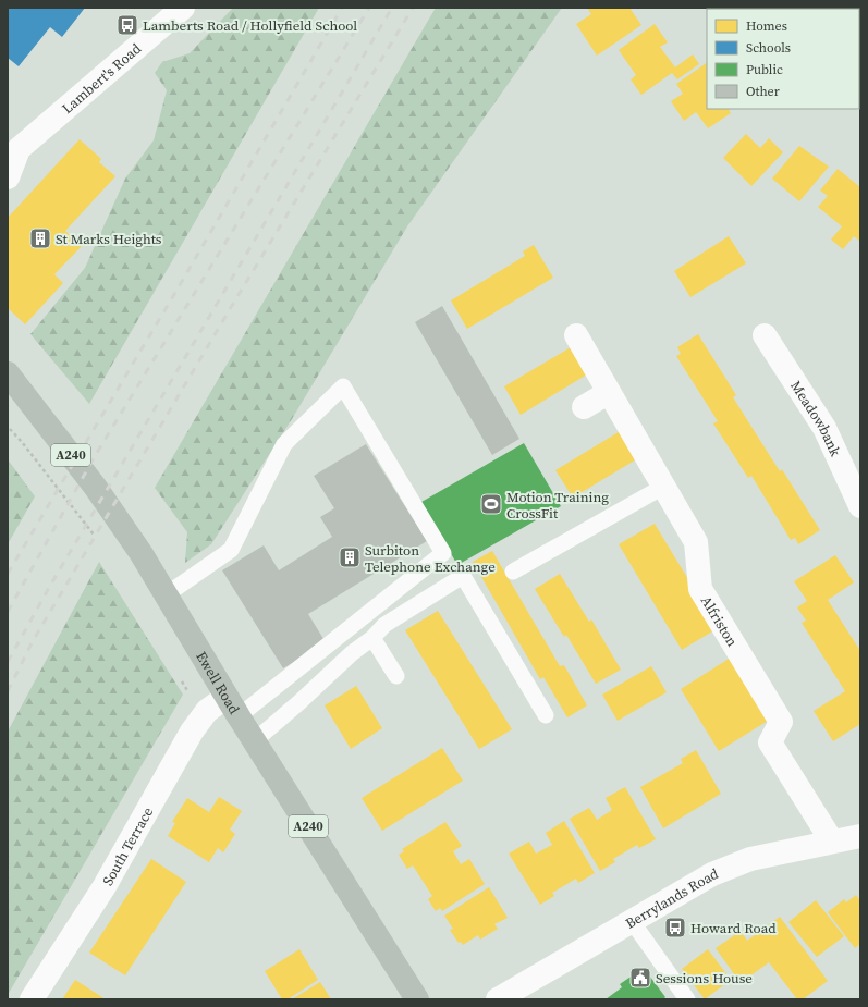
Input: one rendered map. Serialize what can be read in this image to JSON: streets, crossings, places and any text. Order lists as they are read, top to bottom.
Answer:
{
  "streets": {
    "main road": ["A240", "Ewell Road"],
    "street": [
      "Lambert's Road",
      "Meadowbank",
      "Alfriston",
      "South Terrace",
      "Berrylands Road"
    ]
  },
  "crossings": [
    ["Alfriston", "Berrylands Road"],
    ["Ewell Road", "South Terrace"]
  ],
  "places": {
    "bus stop": ["Lamberts Road / Hollyfield School", "Howard Road"],
    "building": ["St Marks Heights", "Surbiton Telephone Exchange"],
    "sports": ["Motion Training CrossFit"],
    "public building": ["Sessions House"]
  },
  "legend": [
    "Homes",
    "Schools",
    "Public",
    "Other"
  ]
}
